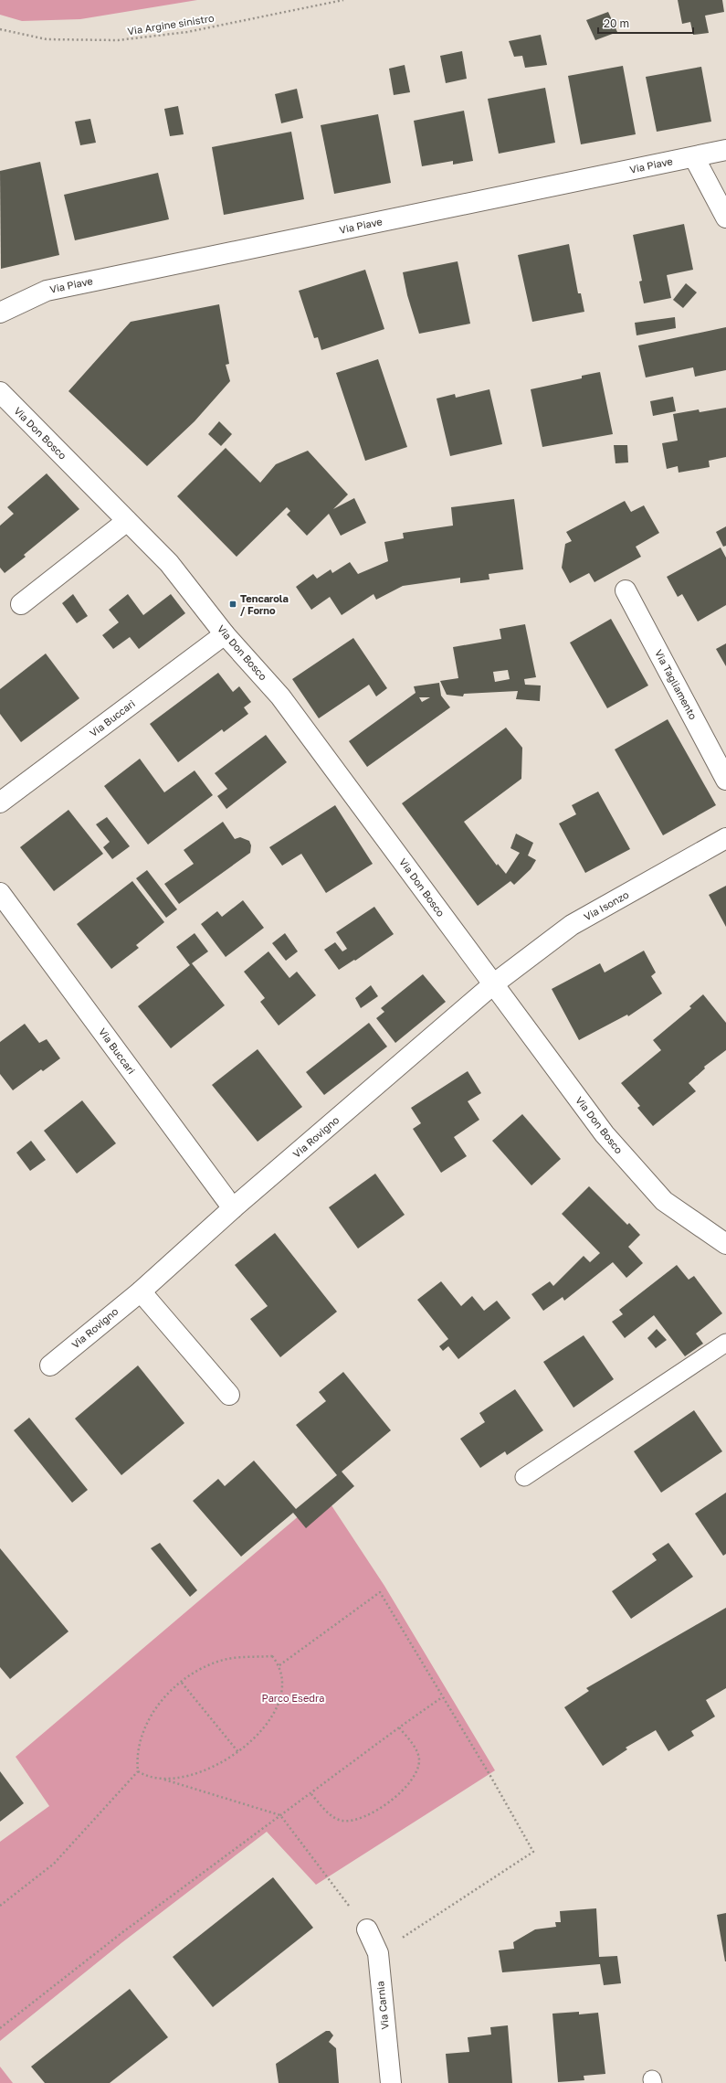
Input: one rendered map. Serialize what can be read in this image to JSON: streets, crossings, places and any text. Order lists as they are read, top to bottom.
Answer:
{
  "streets": {
    "street": [
      "Via Piave",
      "Via Don Bosco",
      "Via Tagliamento",
      "Via Buccari",
      "Via Isonzo",
      "Via Rovigno",
      "Via Carnia"
    ],
    "path": ["Via Argine sinistro"]
  },
  "crossings": [
    ["Via Don Bosco", "Via Buccari"],
    ["Via Don Bosco", "Via Isonzo"],
    ["Via Don Bosco", "Via Rovigno"],
    ["Via Buccari", "Via Rovigno"],
    ["Via Isonzo", "Via Rovigno"]
  ],
  "parks": ["Parco Esedra"],
  "places": {
    "transit": ["Tencarola / Forno"]
  },
  "scale_bar": "20 m"
}
